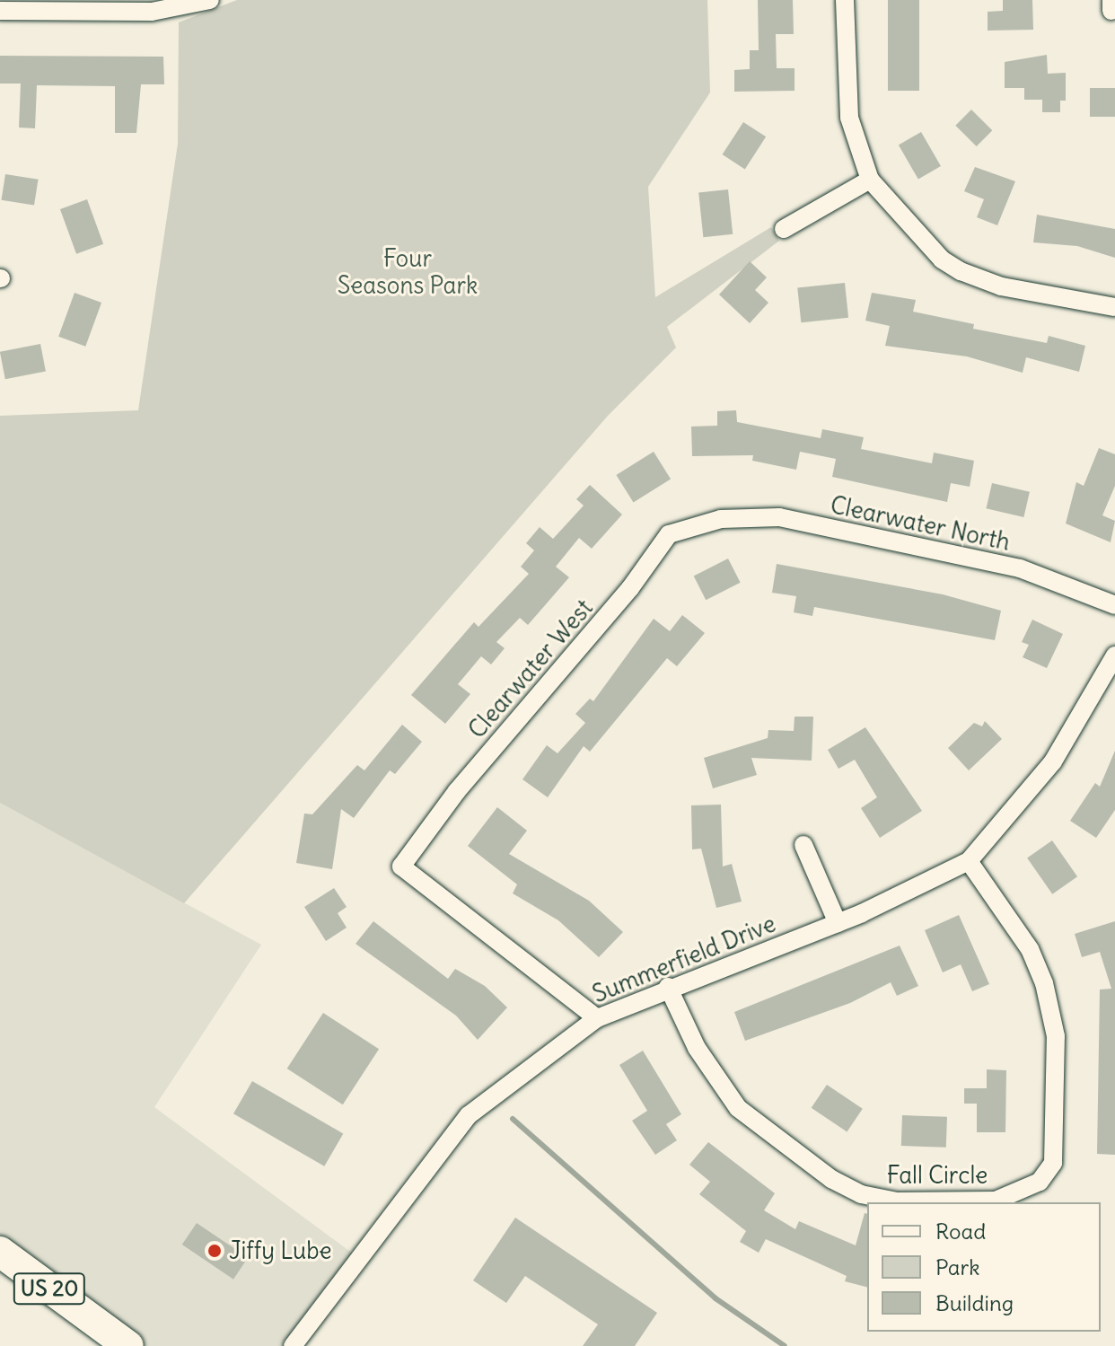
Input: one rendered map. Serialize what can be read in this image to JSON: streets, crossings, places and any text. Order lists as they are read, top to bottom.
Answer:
{
  "streets": {
    "main road": ["US 20"],
    "street": [
      "Clearwater North",
      "Clearwater West",
      "Summerfield Drive",
      "Fall Circle"
    ]
  },
  "crossings": [
    ["Clearwater North", "Clearwater West"],
    ["Clearwater West", "Summerfield Drive"],
    ["Summerfield Drive", "Fall Circle"]
  ],
  "parks": ["Four Seasons Park"],
  "places": ["Jiffy Lube"],
  "legend": ["Road", "Park", "Building"]
}
